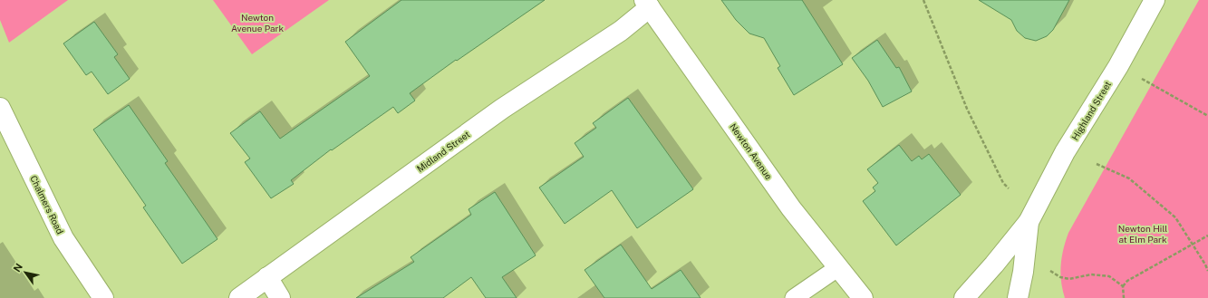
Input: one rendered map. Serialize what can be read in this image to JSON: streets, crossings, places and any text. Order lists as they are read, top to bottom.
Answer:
{
  "streets": {
    "street": [
      "Highland Street",
      "Midland Street",
      "Newton Avenue",
      "Chalmers Road"
    ]
  },
  "crossings": [
    ["Midland Street", "Newton Avenue"]
  ],
  "parks": ["Newton Avenue Park", "Newton Hill at Elm Park"],
  "north": "top left"
}
